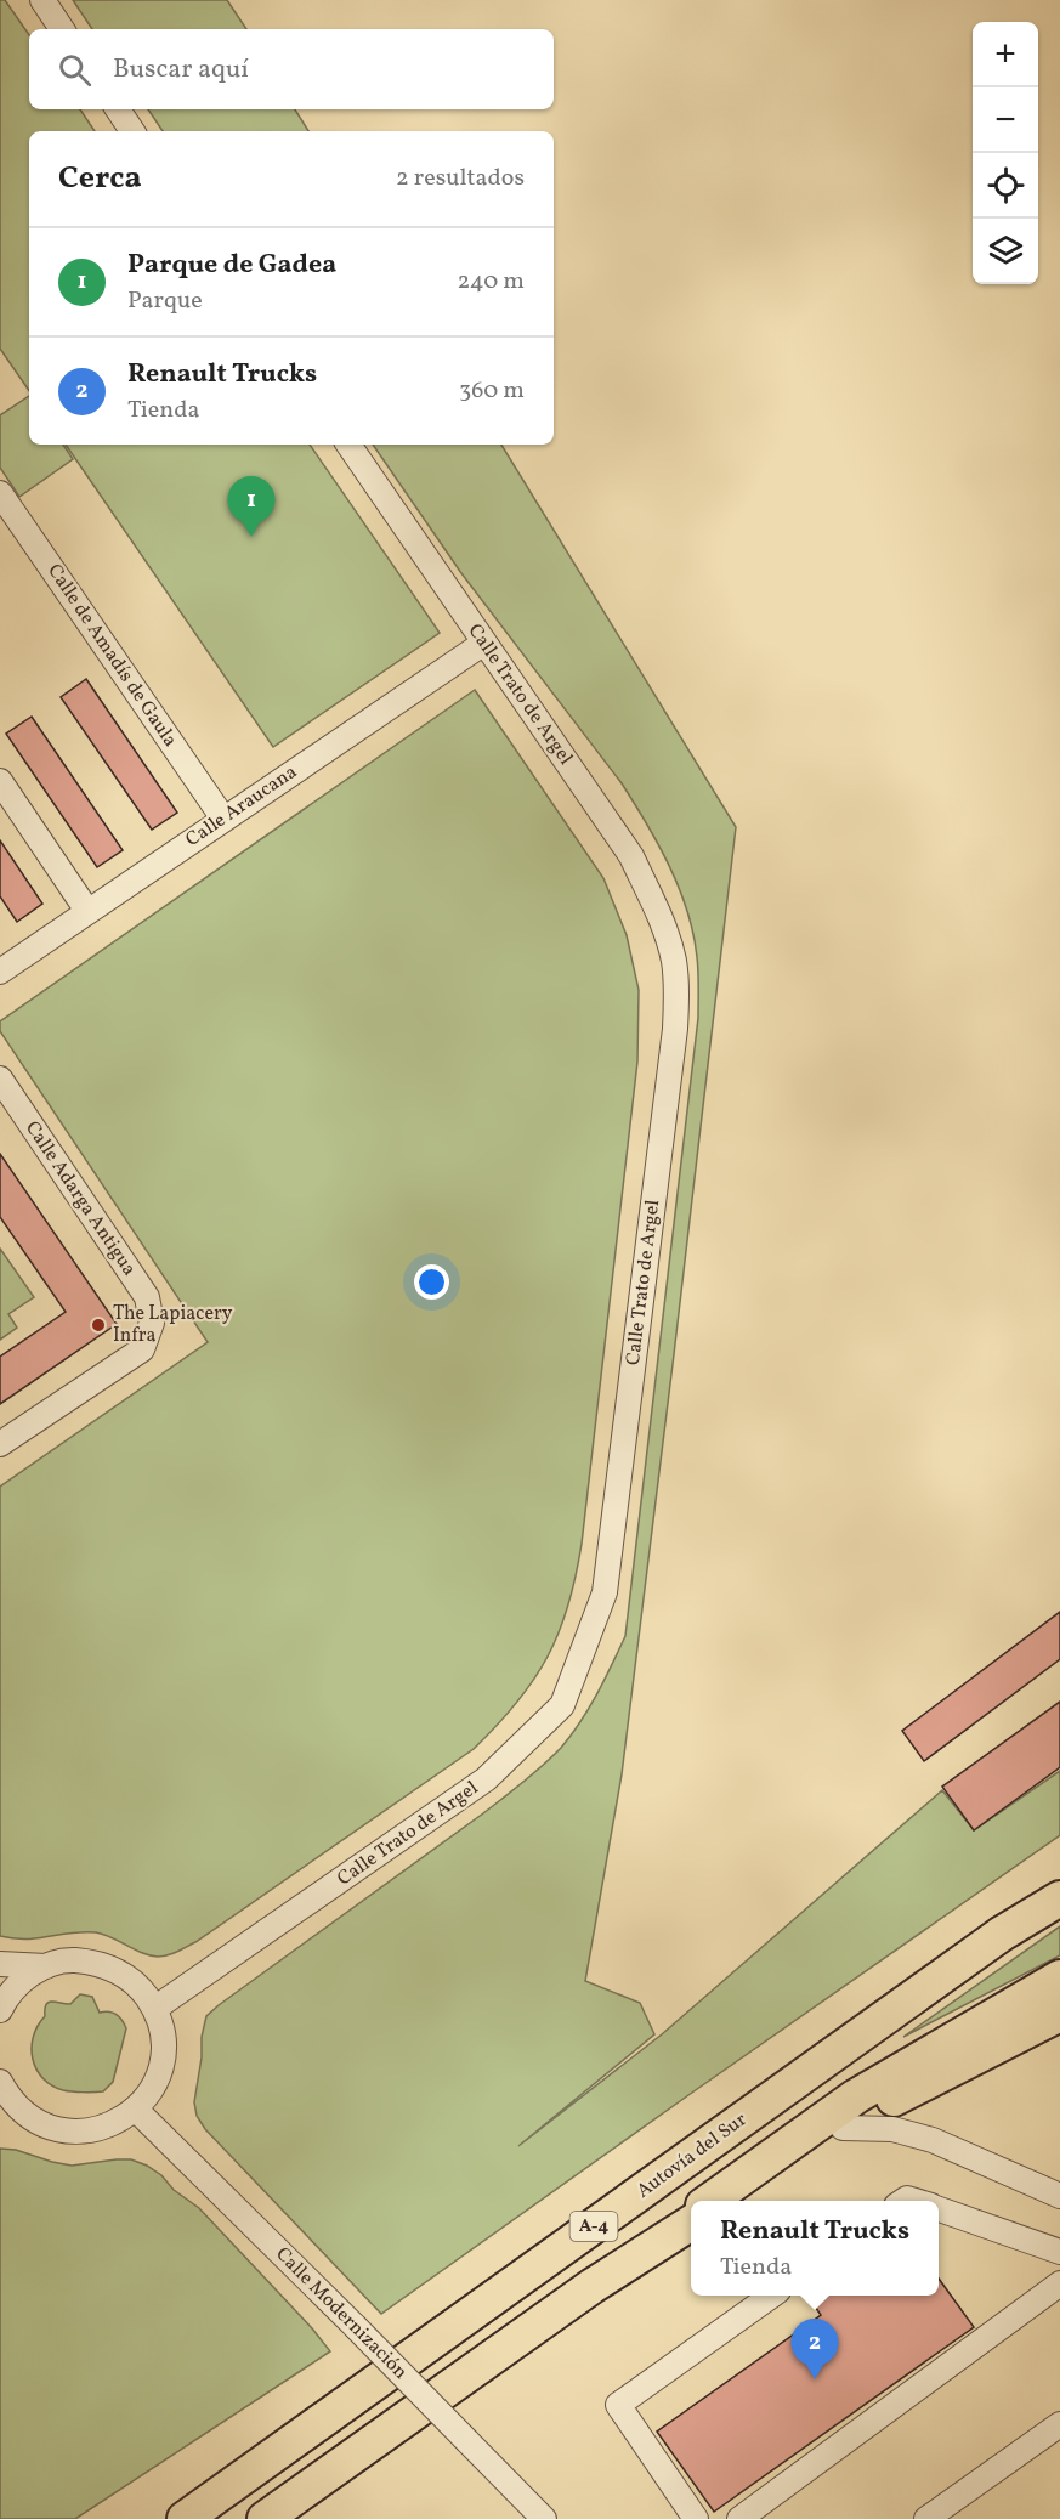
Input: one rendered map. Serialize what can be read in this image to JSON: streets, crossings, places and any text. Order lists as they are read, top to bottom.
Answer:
{
  "streets": {
    "highway": ["Autovía del Sur", "A-4"],
    "street": [
      "Calle de Amadís de Gaula",
      "Calle Trato de Argel",
      "Calle Araucana",
      "Calle Adarga Antigua",
      "Calle Modernización"
    ]
  },
  "crossings": [
    ["Calle de Amadís de Gaula", "Calle Araucana"],
    ["Calle Trato de Argel", "Calle Araucana"]
  ],
  "places": ["The Lapiacery Infra"],
  "page": {
    "map_buttons": ["+", "−"],
    "search": "Buscar aquí",
    "heading": ["Cerca", "2 resultados"],
    "list": [
      {
        "mark": "1",
        "name": "Parque de Gadea",
        "note": "Parque",
        "value": "240 m"
      },
      {
        "mark": "2",
        "name": "Renault Trucks",
        "note": "Tienda",
        "value": "360 m"
      }
    ],
    "pins": ["1", "2"],
    "popup": ["Renault Trucks", "Tienda"]
  }
}
